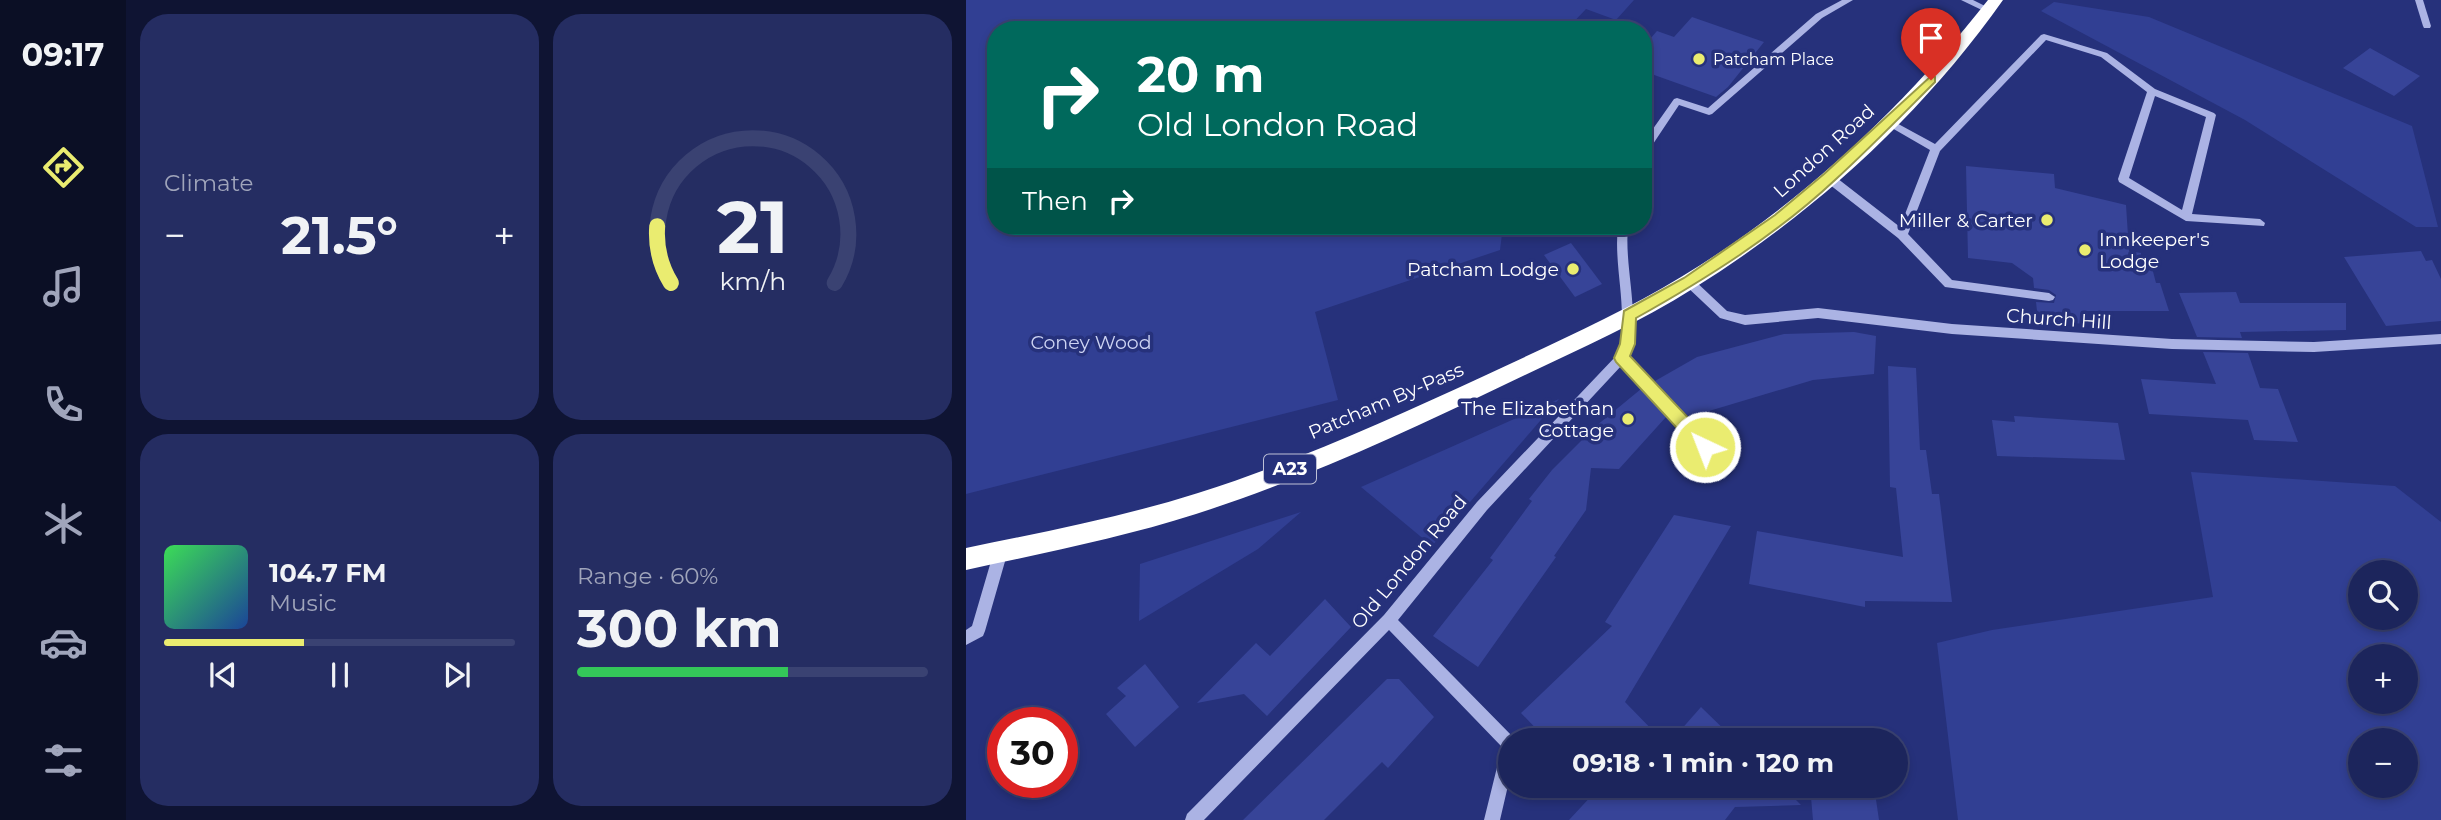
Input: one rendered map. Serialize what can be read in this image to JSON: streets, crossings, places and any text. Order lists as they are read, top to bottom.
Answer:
{
  "streets": {
    "highway": ["London Road", "Patcham By-Pass", "A23"],
    "street": ["Church Hill", "Old London Road"]
  },
  "crossings": [
    ["London Road", "Church Hill"],
    ["London Road", "Patcham By-Pass"],
    ["Church Hill", "Patcham By-Pass"]
  ],
  "parks": ["Coney Wood"],
  "places": [
    "Patcham Place",
    "Miller & Carter",
    "Innkeeper's Lodge",
    "Patcham Lodge",
    "The Elizabethan Cottage"
  ],
  "page": {
    "tabs": "09:17",
    "tile": [
      "Climate",
      ["Range · 60%", "300 km"]
    ],
    "turn": ["20 m", "Old London Road"],
    "then": "Then",
    "heat": ["−", "21.5°", "+"],
    "song": ["104.7 FM", "Music"],
    "map_buttons": ["+", "−"],
    "limit": "30",
    "trip": "09:18 · 1 min · 120 m",
    "gauge": ["21", "km/h"]
  }
}
